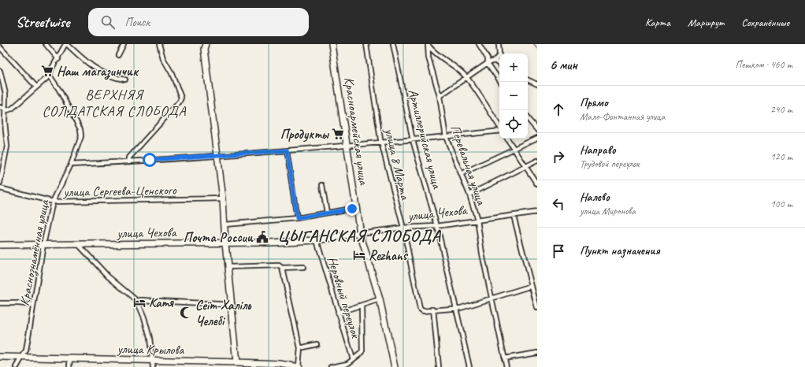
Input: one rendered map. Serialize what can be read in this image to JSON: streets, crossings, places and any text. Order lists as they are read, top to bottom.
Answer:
{
  "streets": {
    "main road": ["Красноармейская улица", "улица Чехова", "улица Крылова"],
    "street": [
      "Артиллерийская улица",
      "улица 8 Марта",
      "Перевальная улица",
      "улица Сергеева-Ценского",
      "Краснознамённая улица",
      "Неровный переулок"
    ]
  },
  "crossings": [
    ["Красноармейская улица", "улица Чехова"],
    ["Артиллерийская улица", "улица Чехова"],
    ["улица 8 Марта", "улица Чехова"],
    ["Перевальная улица", "улица Чехова"],
    ["улица Сергеева-Ценского", "Краснознамённая улица"],
    ["улица Чехова", "Краснознамённая улица"],
    ["улица Чехова", "Неровный переулок"],
    ["Краснознамённая улица", "улица Крылова"]
  ],
  "districts": ["ВЕРХНЯЯ СОЛДАТСКАЯ СЛОБОДА", "ЦЫГАНСКАЯ СЛОБОДА"],
  "places": {
    "supermarket": ["Наш магазинчик", "Продукты"],
    "public building": ["Почта России"],
    "hotel": ["Rezhans", "Катя"],
    "mosque": ["Сеїт-Халіль Челебі"]
  },
  "page": {
    "header": "Streetwise",
    "search": "Поиск",
    "nav": ["Карта", "Маршрут", "Сохранённые"],
    "heading": ["6 мин", "Пешком · 460 m"],
    "map_buttons": ["+", "−"],
    "list": [
      ["Прямо", "Мало-Фонтанная улица", "240 m"],
      ["Направо", "Трудовой переулок", "120 m"],
      ["Налево", "улица Миронова", "100 m"],
      "Пункт назначения"
    ]
  }
}
